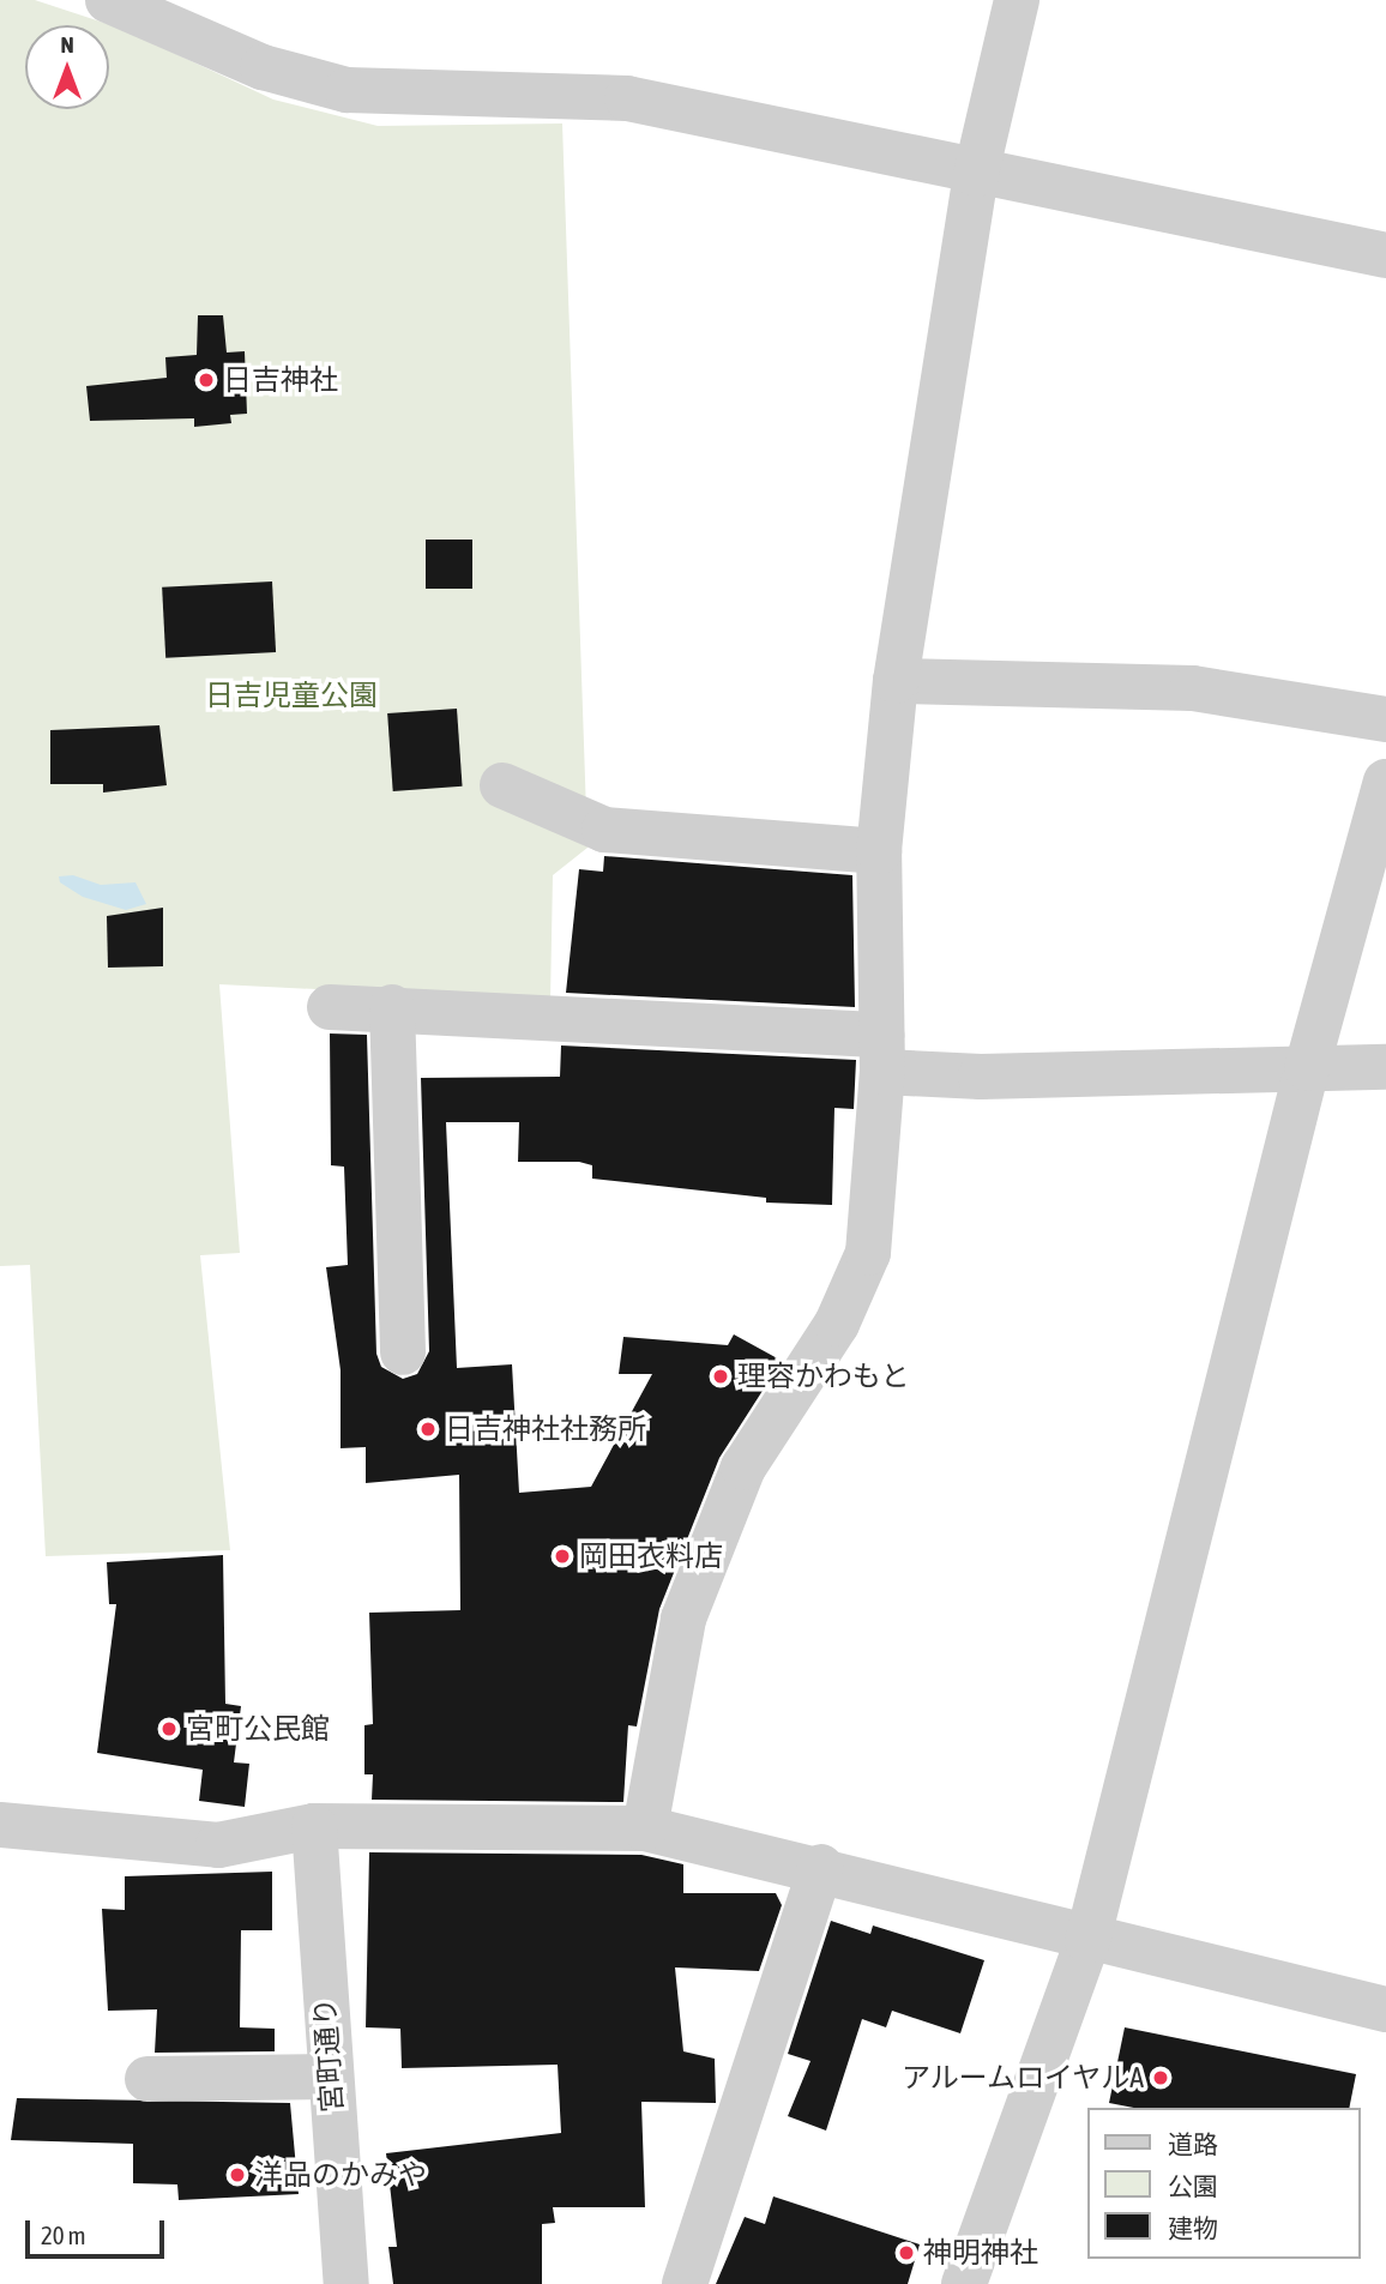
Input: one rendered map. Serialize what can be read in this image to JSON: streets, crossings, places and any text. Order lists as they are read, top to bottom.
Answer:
{
  "streets": {
    "street": ["宮町通り"]
  },
  "parks": ["日吉児童公園"],
  "places": [
    "日吉神社",
    "理容かわもと",
    "日吉神社社務所",
    "岡田衣料店",
    "宮町公民館",
    "アルームロイヤルA",
    "洋品のかみや",
    "神明神社"
  ],
  "legend": ["道路", "公園", "建物"],
  "scale_bar": "20 m",
  "north": "top"
}
